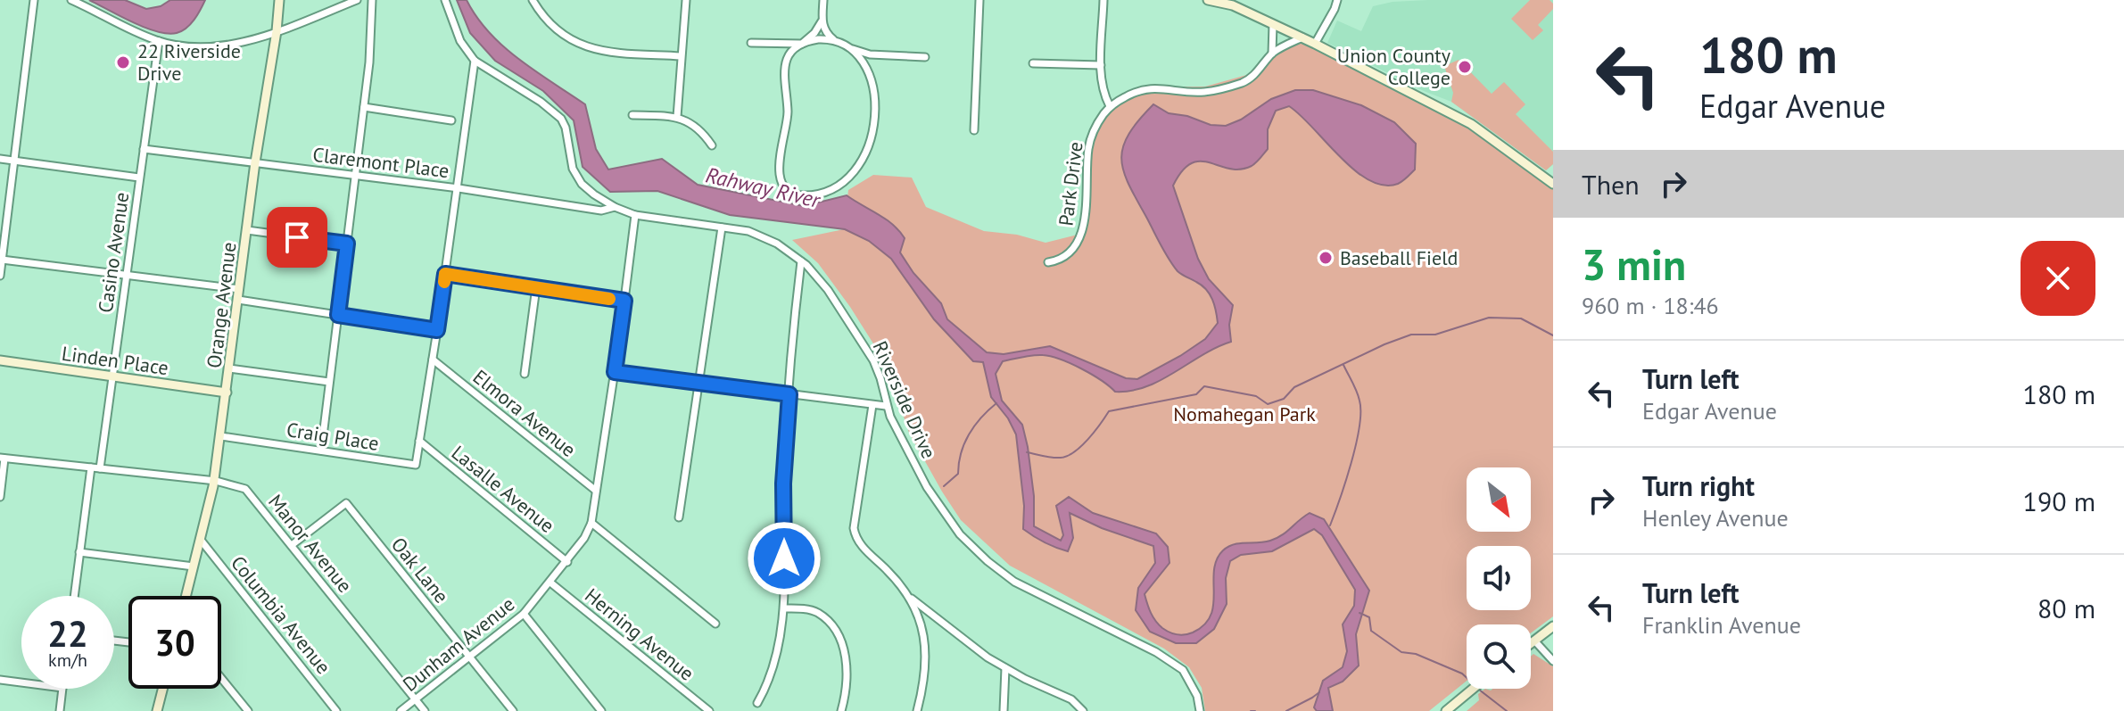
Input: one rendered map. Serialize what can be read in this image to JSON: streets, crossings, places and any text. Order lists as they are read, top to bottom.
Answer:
{
  "streets": {
    "street": [
      "Claremont Place",
      "Park Drive",
      "Casino Avenue",
      "Orange Avenue",
      "Linden Place",
      "Riverside Drive",
      "Elmora Avenue",
      "Craig Place",
      "Lasalle Avenue",
      "Manor Avenue",
      "Oak Lane",
      "Columbia Avenue",
      "Herning Avenue",
      "Dunham Avenue"
    ]
  },
  "crossings": [
    ["Claremont Place", "Casino Avenue"],
    ["Claremont Place", "Orange Avenue"],
    ["Claremont Place", "Riverside Drive"],
    ["Casino Avenue", "Linden Place"],
    ["Casino Avenue", "Manor Avenue"],
    ["Orange Avenue", "Linden Place"],
    ["Orange Avenue", "Craig Place"],
    ["Orange Avenue", "Manor Avenue"],
    ["Orange Avenue", "Columbia Avenue"],
    ["Riverside Drive", "Dunham Avenue"],
    ["Elmora Avenue", "Dunham Avenue"],
    ["Craig Place", "Lasalle Avenue"],
    ["Lasalle Avenue", "Dunham Avenue"],
    ["Manor Avenue", "Oak Lane"],
    ["Manor Avenue", "Dunham Avenue"],
    ["Oak Lane", "Dunham Avenue"],
    ["Herning Avenue", "Dunham Avenue"]
  ],
  "water": ["Rahway River"],
  "parks": ["Nomahegan Park"],
  "places": ["22 Riverside Drive", "Union County College", "Baseball Field"],
  "north": "bottom right",
  "page": {
    "turn": ["180 m", "Edgar Avenue"],
    "then": "Then",
    "heading": ["3 min", "960 m · 18:46"],
    "list": [
      {
        "name": "Turn left",
        "note": "Edgar Avenue",
        "value": "180 m"
      },
      {
        "name": "Turn right",
        "note": "Henley Avenue",
        "value": "190 m"
      },
      {
        "name": "Turn left",
        "note": "Franklin Avenue",
        "value": "80 m"
      }
    ],
    "speed": "22 km/h",
    "limit": "30"
  }
}
